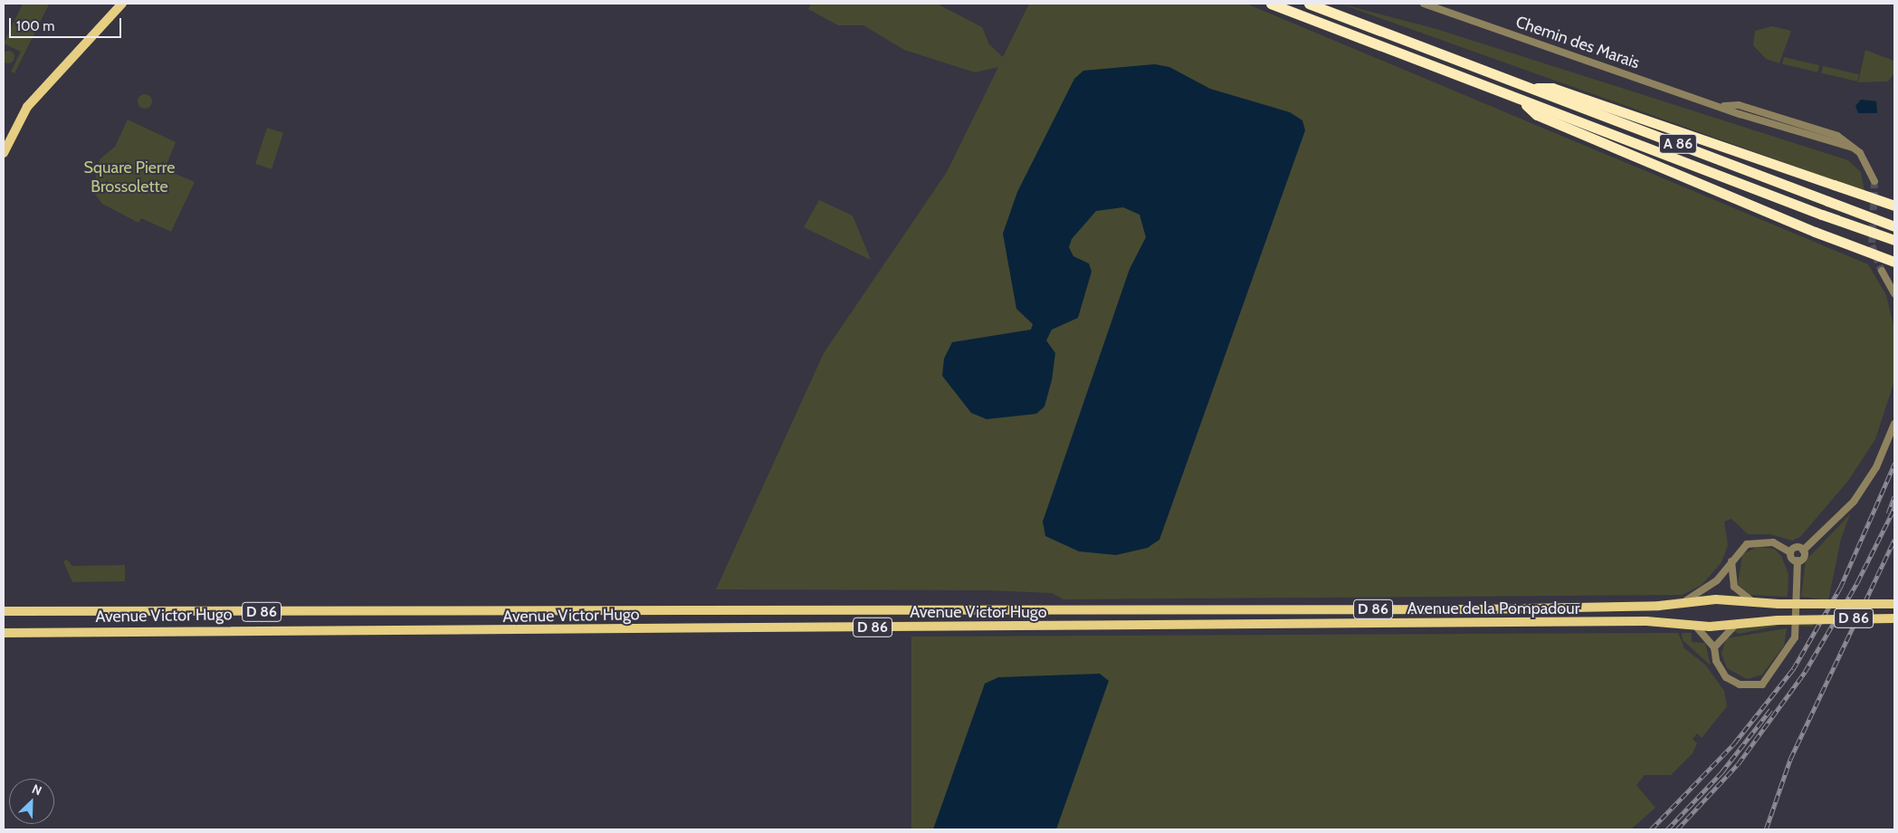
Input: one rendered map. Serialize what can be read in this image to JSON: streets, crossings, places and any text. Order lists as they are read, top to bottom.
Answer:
{
  "streets": {
    "highway": ["A 86"],
    "main road": ["Avenue de la Pompadour", "D 86", "Avenue Victor Hugo"],
    "street": ["Chemin des Marais"]
  },
  "crossings": [
    ["Avenue de la Pompadour", "Avenue Victor Hugo"]
  ],
  "parks": ["Square Pierre Brossolette"],
  "scale_bar": "100 m",
  "north": "top right"
}
